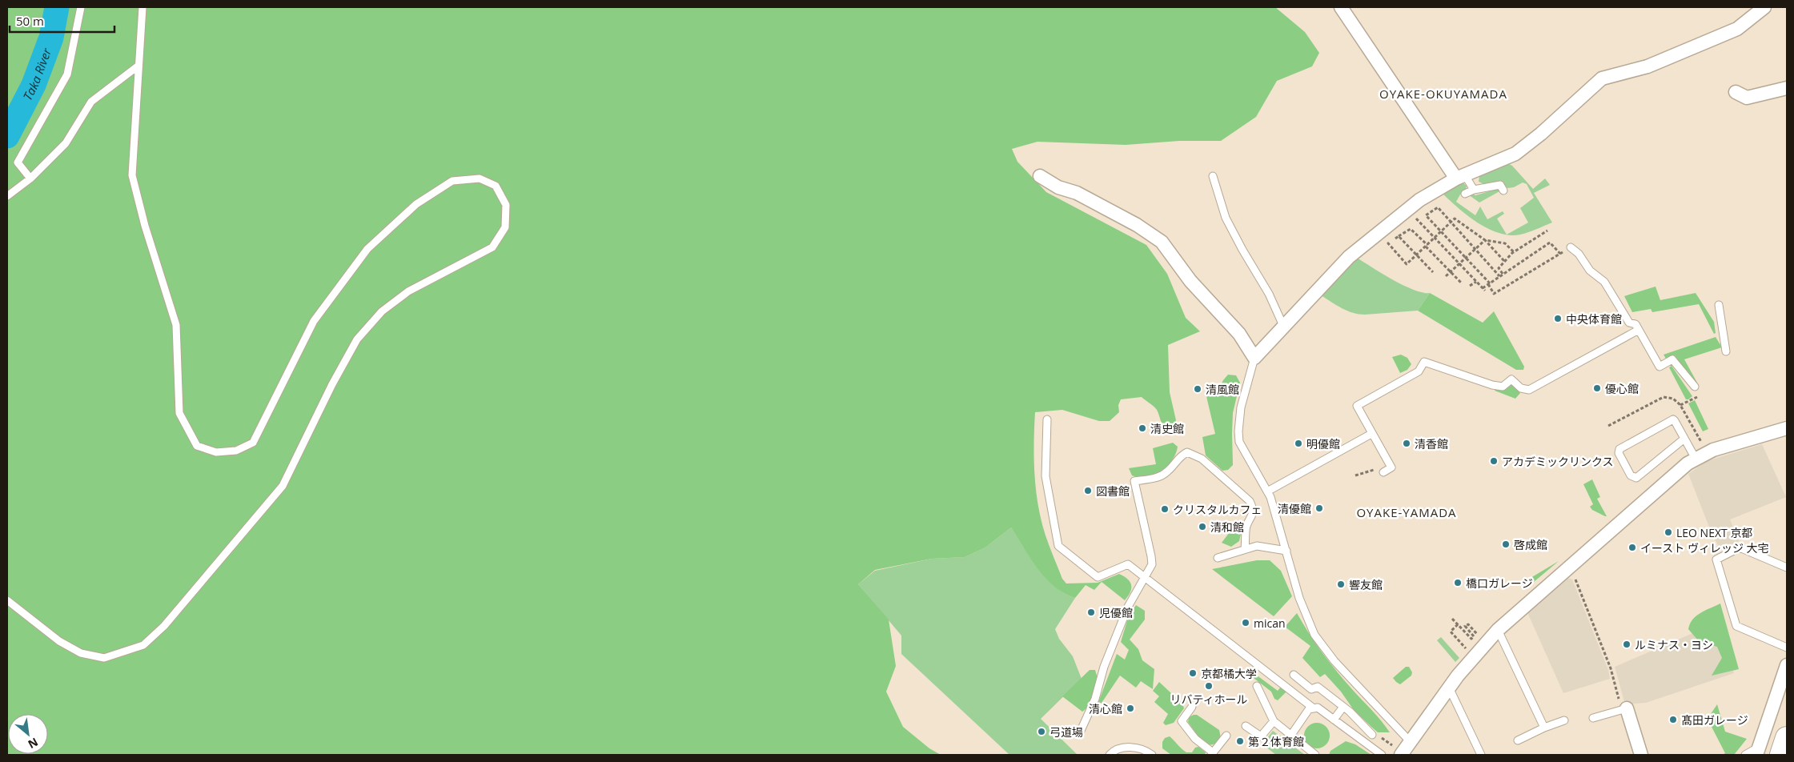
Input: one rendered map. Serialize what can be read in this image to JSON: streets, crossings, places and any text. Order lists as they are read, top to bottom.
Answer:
{
  "districts": ["OYAKE-OKUYAMADA", "OYAKE-YAMADA"],
  "water": ["Taka River"],
  "places": [
    "中央体育館",
    "優心館",
    "清風館",
    "清史館",
    "明優館",
    "清香館",
    "アカデミックリンクス",
    "図書館",
    "清優館",
    "クリスタルカフェ",
    "清和館",
    "LEO NEXT 京都",
    "啓成館",
    "イースト ヴィレッジ 大宅",
    "橋口ガレージ",
    "響友館",
    "児優館",
    "mican",
    "ルミナス・ヨシ",
    "京都橘大学",
    "リバティホール",
    "清心館",
    "髙田ガレージ",
    "弓道場",
    "第２体育館"
  ],
  "scale_bar": "50 m",
  "north": "bottom right"
}
